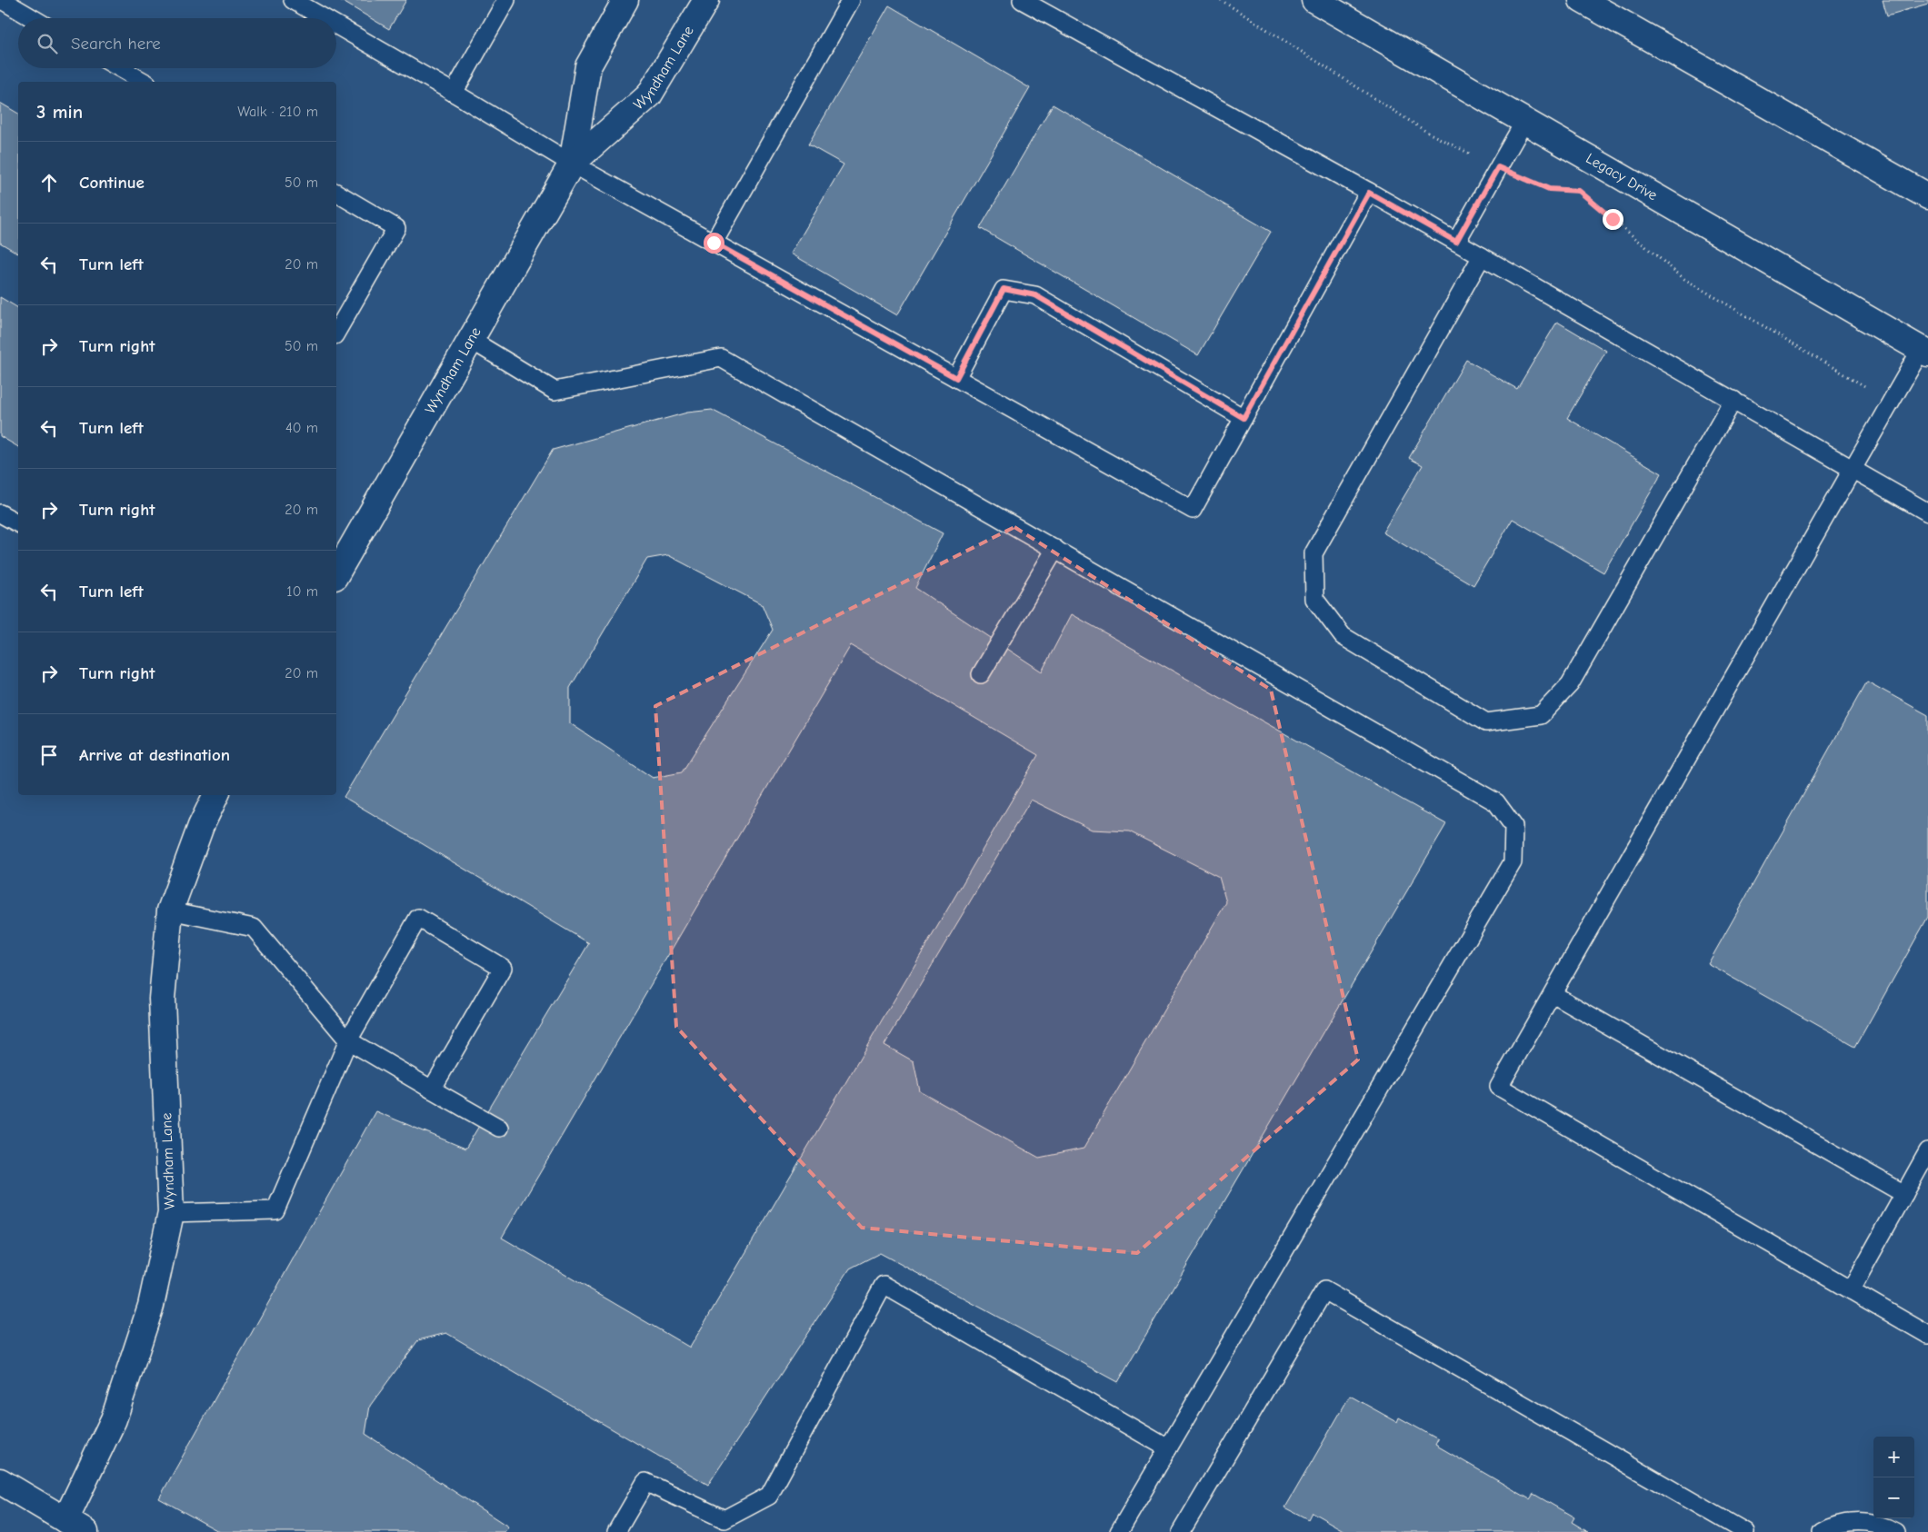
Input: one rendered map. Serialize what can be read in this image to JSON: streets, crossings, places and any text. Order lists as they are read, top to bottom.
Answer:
{
  "streets": {
    "street": ["Wyndham Lane", "Legacy Drive"]
  },
  "page": {
    "search": "Search here",
    "heading": ["3 min", "Walk · 210 m"],
    "list": [
      ["Continue", "50 m"],
      ["Turn left", "20 m"],
      ["Turn right", "50 m"],
      ["Turn left", "40 m"],
      ["Turn right", "20 m"],
      ["Turn left", "10 m"],
      ["Turn right", "20 m"],
      "Arrive at destination"
    ],
    "map_buttons": ["+", "−"]
  }
}
